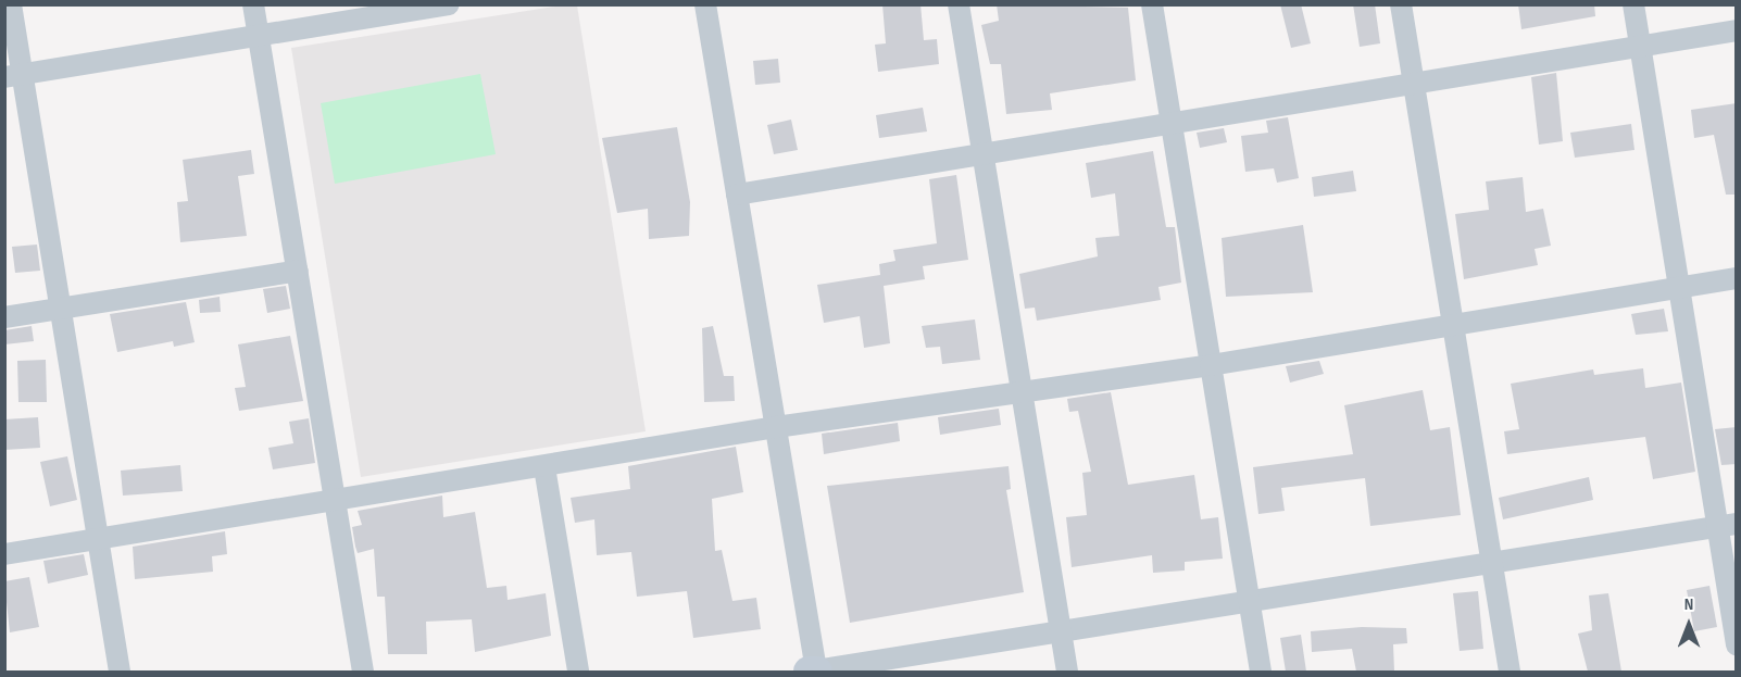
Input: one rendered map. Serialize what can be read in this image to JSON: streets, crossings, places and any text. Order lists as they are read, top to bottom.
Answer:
{
  "north": "top"
}
